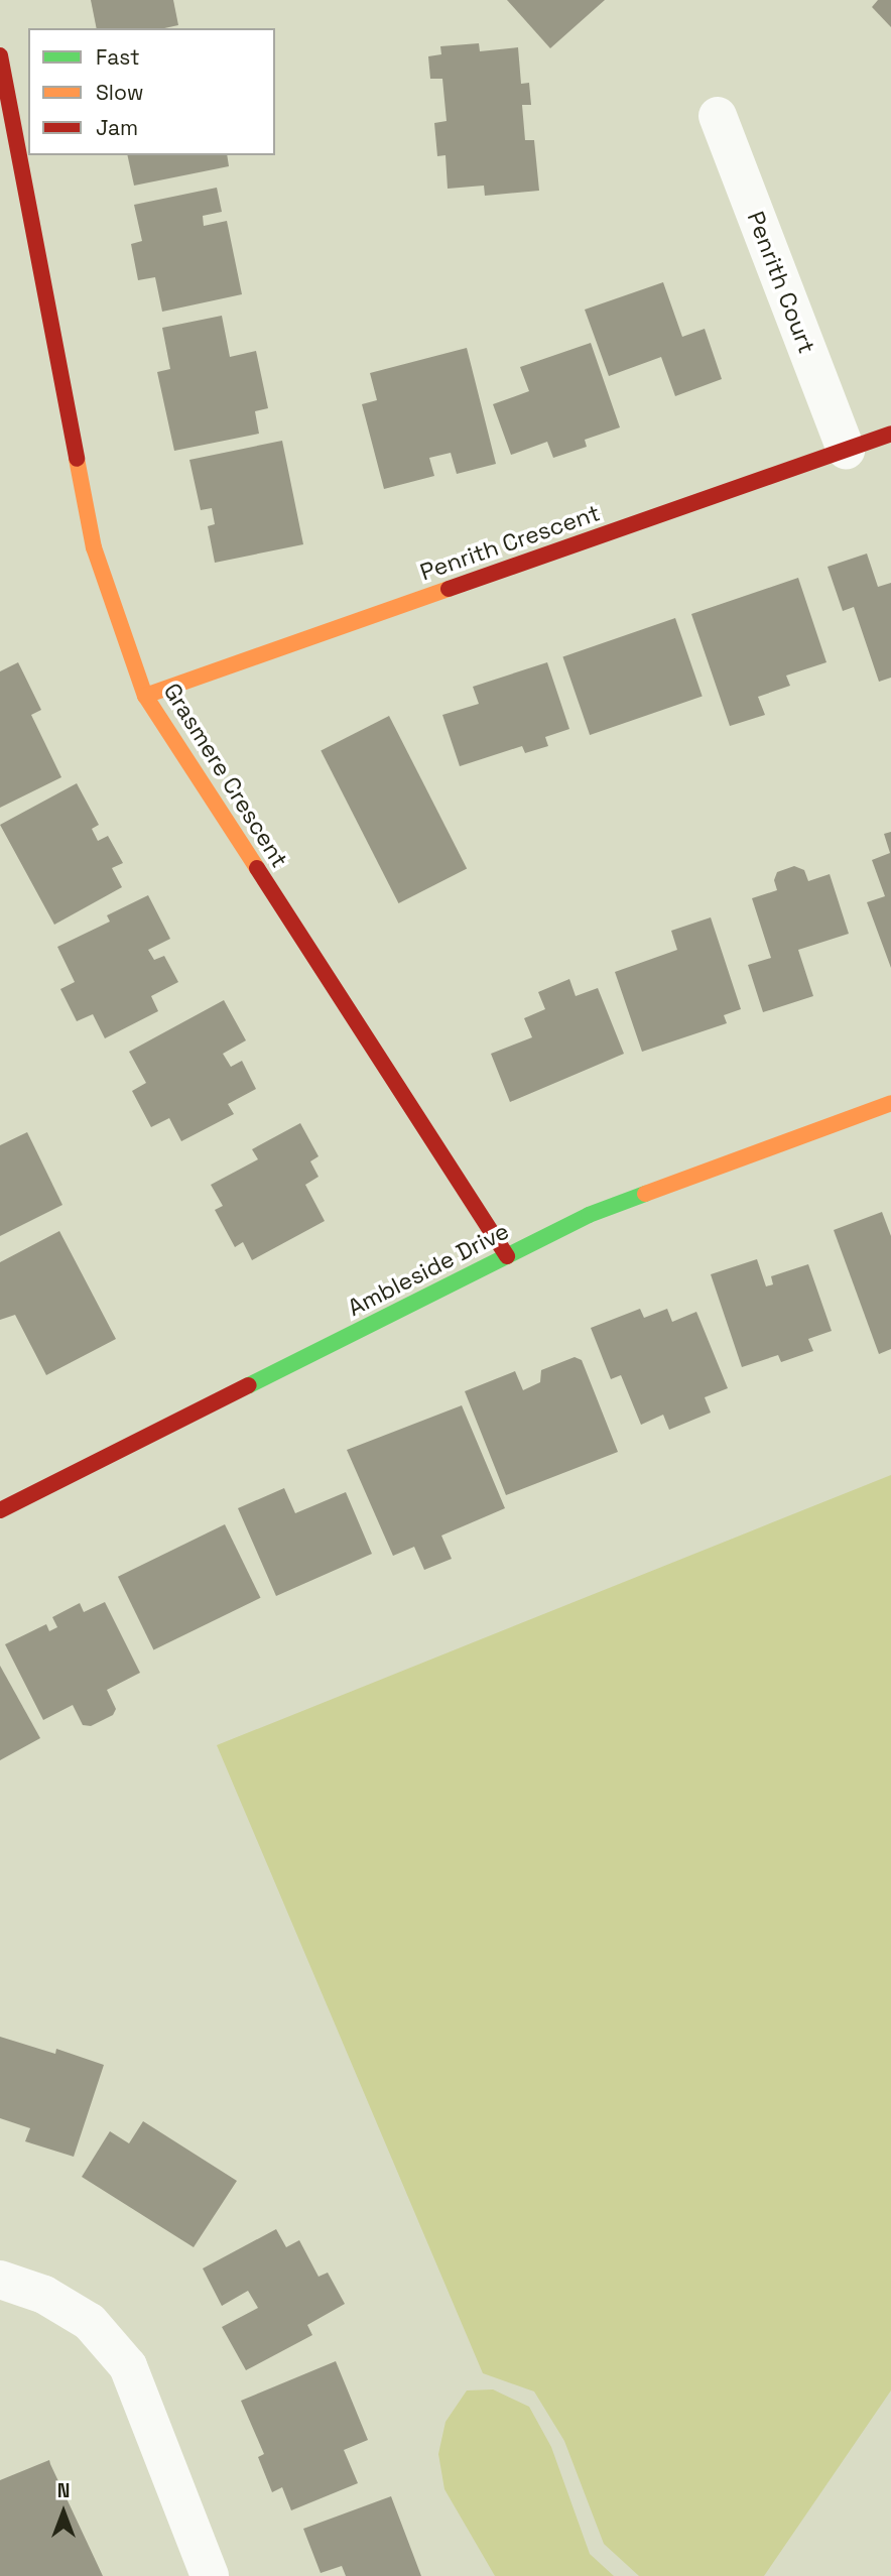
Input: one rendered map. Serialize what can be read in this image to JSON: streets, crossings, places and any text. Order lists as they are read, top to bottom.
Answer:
{
  "streets": {
    "street": [
      "Penrith Court",
      "Penrith Crescent",
      "Grasmere Crescent",
      "Ambleside Drive"
    ]
  },
  "crossings": [
    ["Penrith Court", "Penrith Crescent"],
    ["Penrith Crescent", "Grasmere Crescent"],
    ["Grasmere Crescent", "Ambleside Drive"]
  ],
  "legend": ["Fast", "Slow", "Jam"],
  "north": "top"
}
